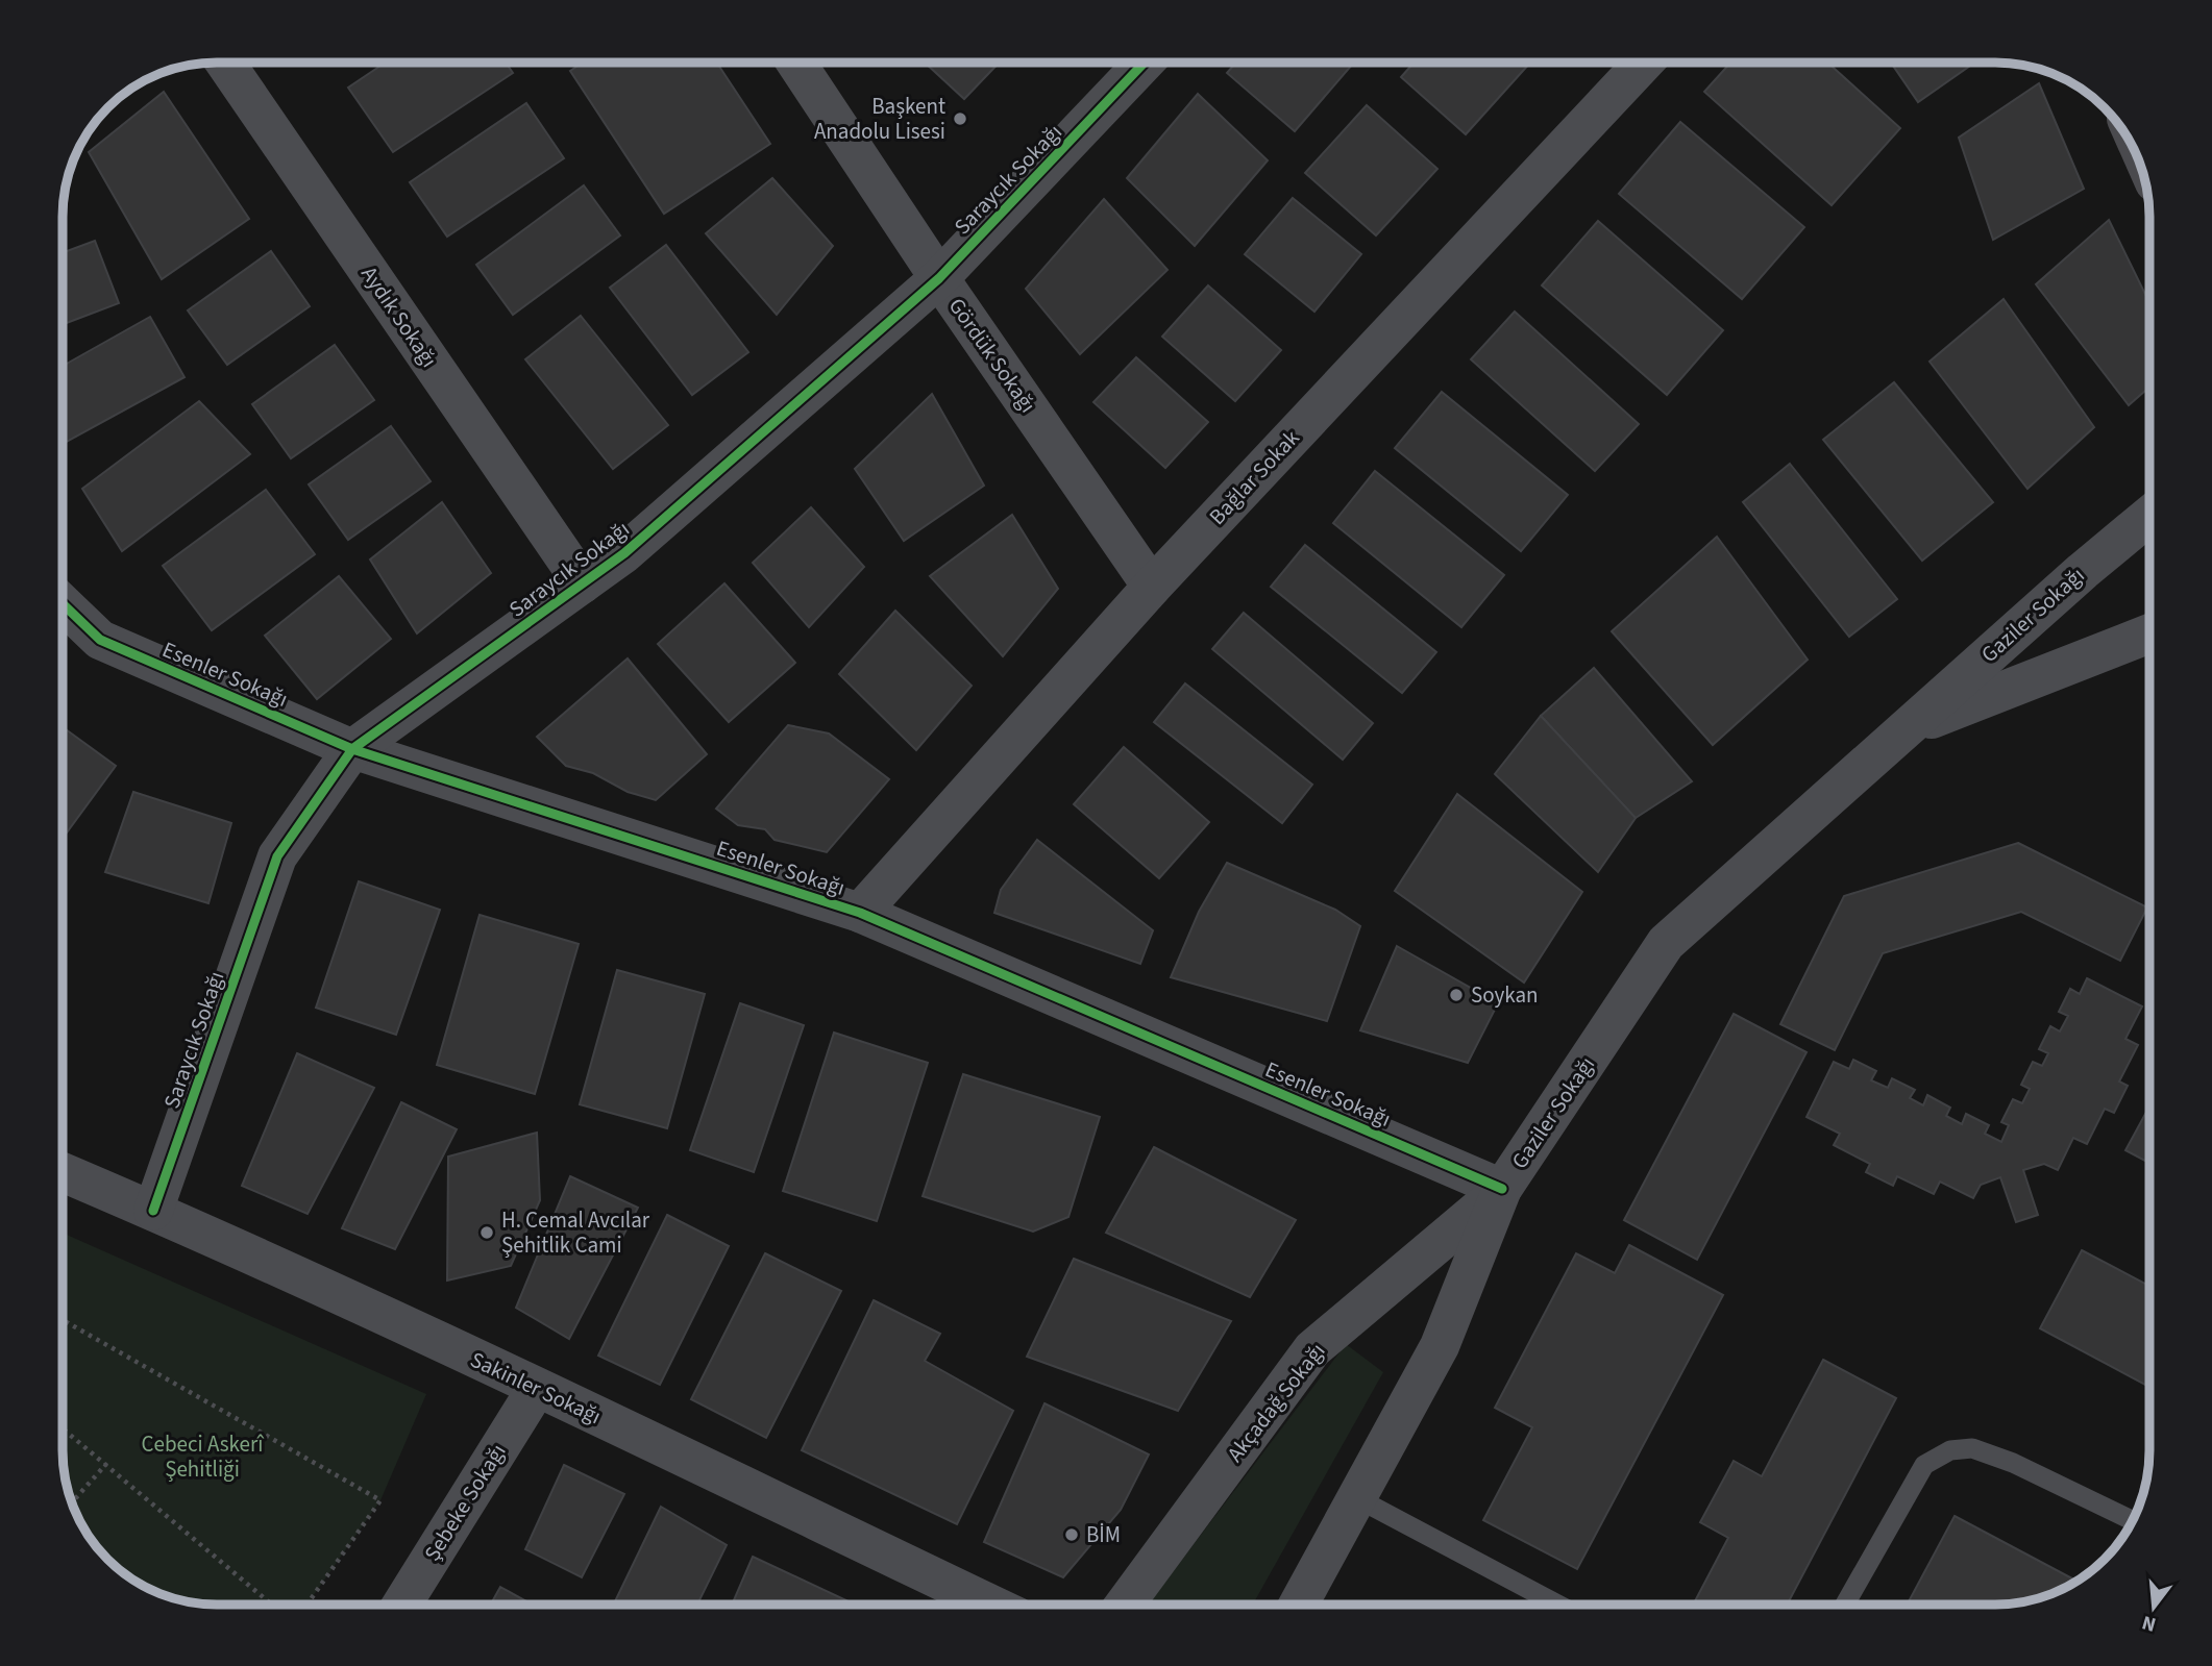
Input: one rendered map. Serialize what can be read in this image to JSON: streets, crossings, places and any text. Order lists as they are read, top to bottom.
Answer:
{
  "streets": {
    "street": [
      "Saraycık Sokağı",
      "Aydık Sokağı",
      "Gördük Sokağı",
      "Bağlar Sokak",
      "Gaziler Sokağı",
      "Esenler Sokağı",
      "Sakinler Sokağı",
      "Akçadağ Sokağı",
      "Şebeke Sokağı"
    ]
  },
  "crossings": [
    ["Saraycık Sokağı", "Aydık Sokağı"],
    ["Saraycık Sokağı", "Gördük Sokağı"],
    ["Saraycık Sokağı", "Esenler Sokağı"],
    ["Saraycık Sokağı", "Sakinler Sokağı"],
    ["Gördük Sokağı", "Bağlar Sokak"],
    ["Bağlar Sokak", "Esenler Sokağı"],
    ["Gaziler Sokağı", "Esenler Sokağı"],
    ["Gaziler Sokağı", "Akçadağ Sokağı"],
    ["Esenler Sokağı", "Akçadağ Sokağı"],
    ["Sakinler Sokağı", "Şebeke Sokağı"]
  ],
  "parks": ["Cebeci Askerî Şehitliği"],
  "places": [
    "Başkent Anadolu Lisesi",
    "Soykan",
    "H. Cemal Avcılar Şehitlik Cami",
    "BİM"
  ],
  "north": "bottom"
}
